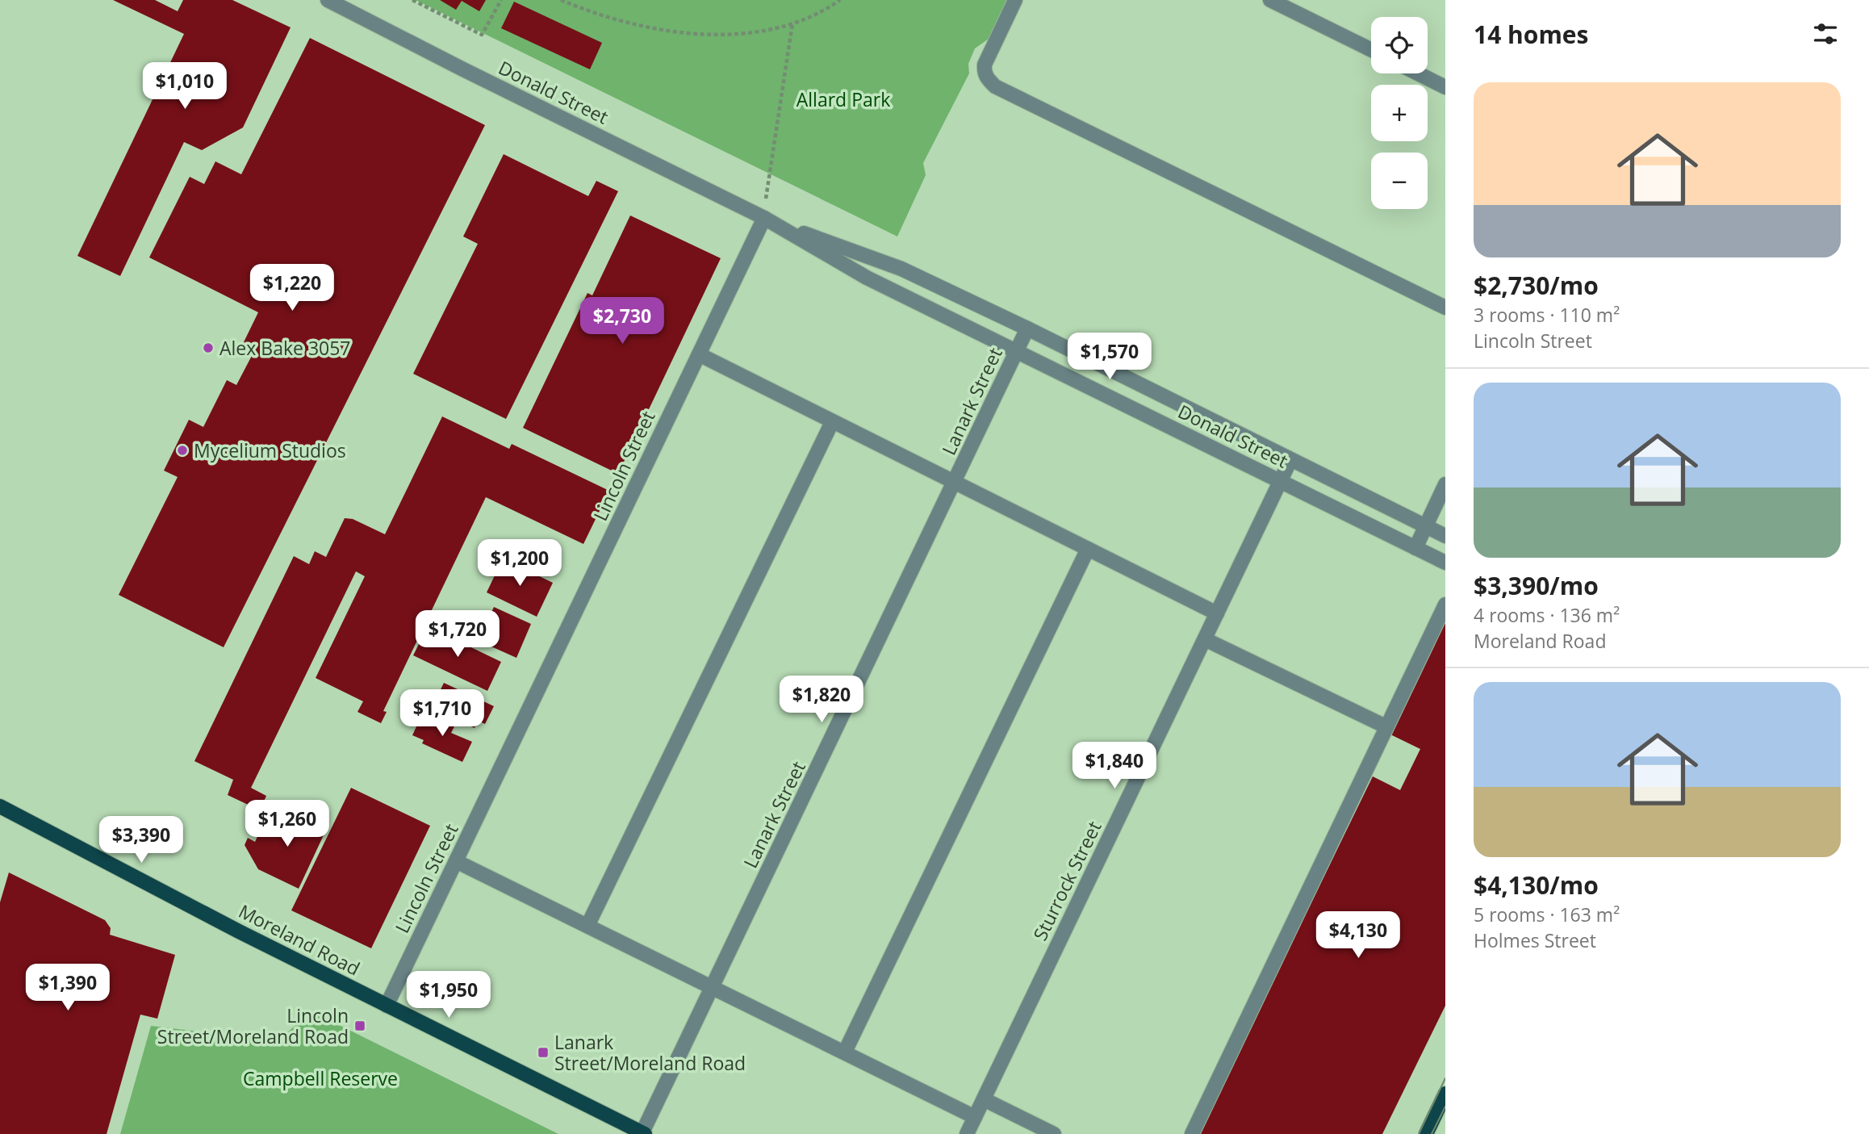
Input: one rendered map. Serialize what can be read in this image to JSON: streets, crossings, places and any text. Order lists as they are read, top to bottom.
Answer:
{
  "streets": {
    "main road": ["Moreland Road"],
    "street": [
      "Donald Street",
      "Lanark Street",
      "Lincoln Street",
      "Sturrock Street"
    ]
  },
  "crossings": [
    ["Donald Street", "Lanark Street"],
    ["Donald Street", "Lincoln Street"],
    ["Donald Street", "Sturrock Street"],
    ["Lanark Street", "Moreland Road"],
    ["Lincoln Street", "Moreland Road"]
  ],
  "parks": ["Allard Park", "Campbell Reserve"],
  "places": {
    "other": ["Alex Bake 3057", "Mycelium Studios"],
    "transit": ["Lincoln Street/Moreland Road", "Lanark Street/Moreland Road"]
  },
  "page": {
    "heading": "14 homes",
    "map_buttons": ["+", "−"],
    "price": [
      "$1,010",
      "$1,220",
      "$2,730",
      "$1,570",
      "$1,200",
      "$1,720",
      "$1,820",
      "$1,710",
      "$1,840",
      "$1,260",
      "$3,390",
      "$4,130",
      "$1,390",
      "$1,950"
    ],
    "list": [
      {
        "name": "$2,730/mo",
        "note": "3 rooms · 110 m² · Lincoln Street"
      },
      {
        "name": "$3,390/mo",
        "note": "4 rooms · 136 m² · Moreland Road"
      },
      {
        "name": "$4,130/mo",
        "note": "5 rooms · 163 m² · Holmes Street"
      }
    ]
  }
}
